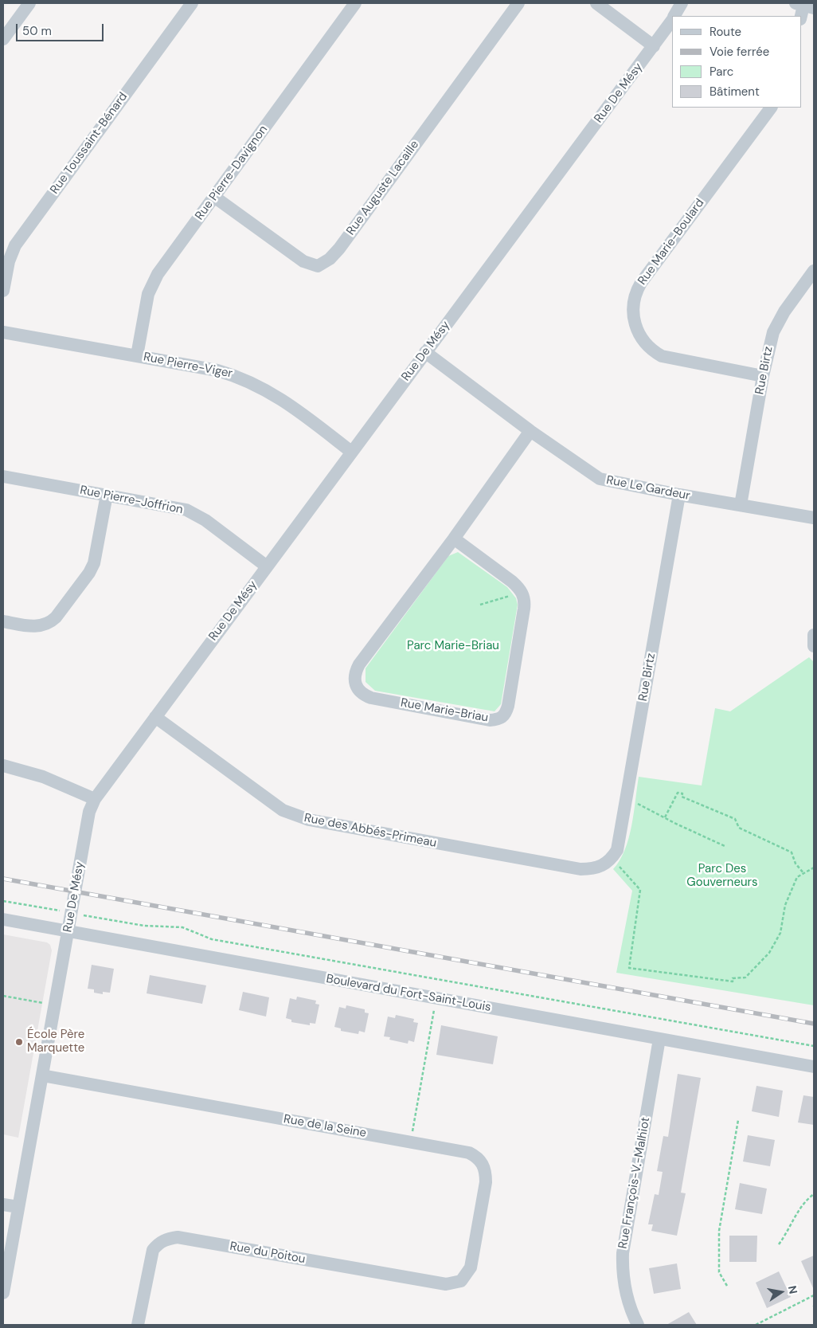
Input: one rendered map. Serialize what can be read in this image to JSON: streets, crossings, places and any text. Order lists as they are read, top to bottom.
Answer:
{
  "streets": {
    "street": [
      "Rue De Mésy",
      "Rue Toussaint-Bénard",
      "Rue Pierre-Davignon",
      "Rue Auguste Lacaille",
      "Rue Marie-Boulard",
      "Rue Pierre-Viger",
      "Rue Birtz",
      "Rue Le Gardeur",
      "Rue Pierre-Joffrion",
      "Rue Marie-Briau",
      "Rue des Abbés-Primeau",
      "Boulevard du Fort-Saint-Louis",
      "Rue de la Seine",
      "Rue François-V.-Malhiot",
      "Rue du Poitou"
    ]
  },
  "crossings": [
    ["Rue De Mésy", "Rue Pierre-Viger"],
    ["Rue De Mésy", "Rue Le Gardeur"],
    ["Rue De Mésy", "Rue Pierre-Joffrion"],
    ["Rue De Mésy", "Rue des Abbés-Primeau"],
    ["Rue De Mésy", "Boulevard du Fort-Saint-Louis"],
    ["Rue De Mésy", "Rue de la Seine"],
    ["Rue Pierre-Davignon", "Rue Auguste Lacaille"],
    ["Rue Pierre-Davignon", "Rue Pierre-Viger"],
    ["Rue Marie-Boulard", "Rue Birtz"],
    ["Rue Birtz", "Rue Le Gardeur"],
    ["Rue Birtz", "Rue des Abbés-Primeau"],
    ["Rue Le Gardeur", "Rue Marie-Briau"],
    ["Boulevard du Fort-Saint-Louis", "Rue François-V.-Malhiot"],
    ["Rue de la Seine", "Rue du Poitou"]
  ],
  "parks": ["Parc Marie-Briau", "Parc Des Gouverneurs"],
  "places": ["École Père Marquette"],
  "legend": [
    "Route",
    "Voie ferrée",
    "Parc",
    "Bâtiment"
  ],
  "scale_bar": "50 m",
  "north": "right"
}
